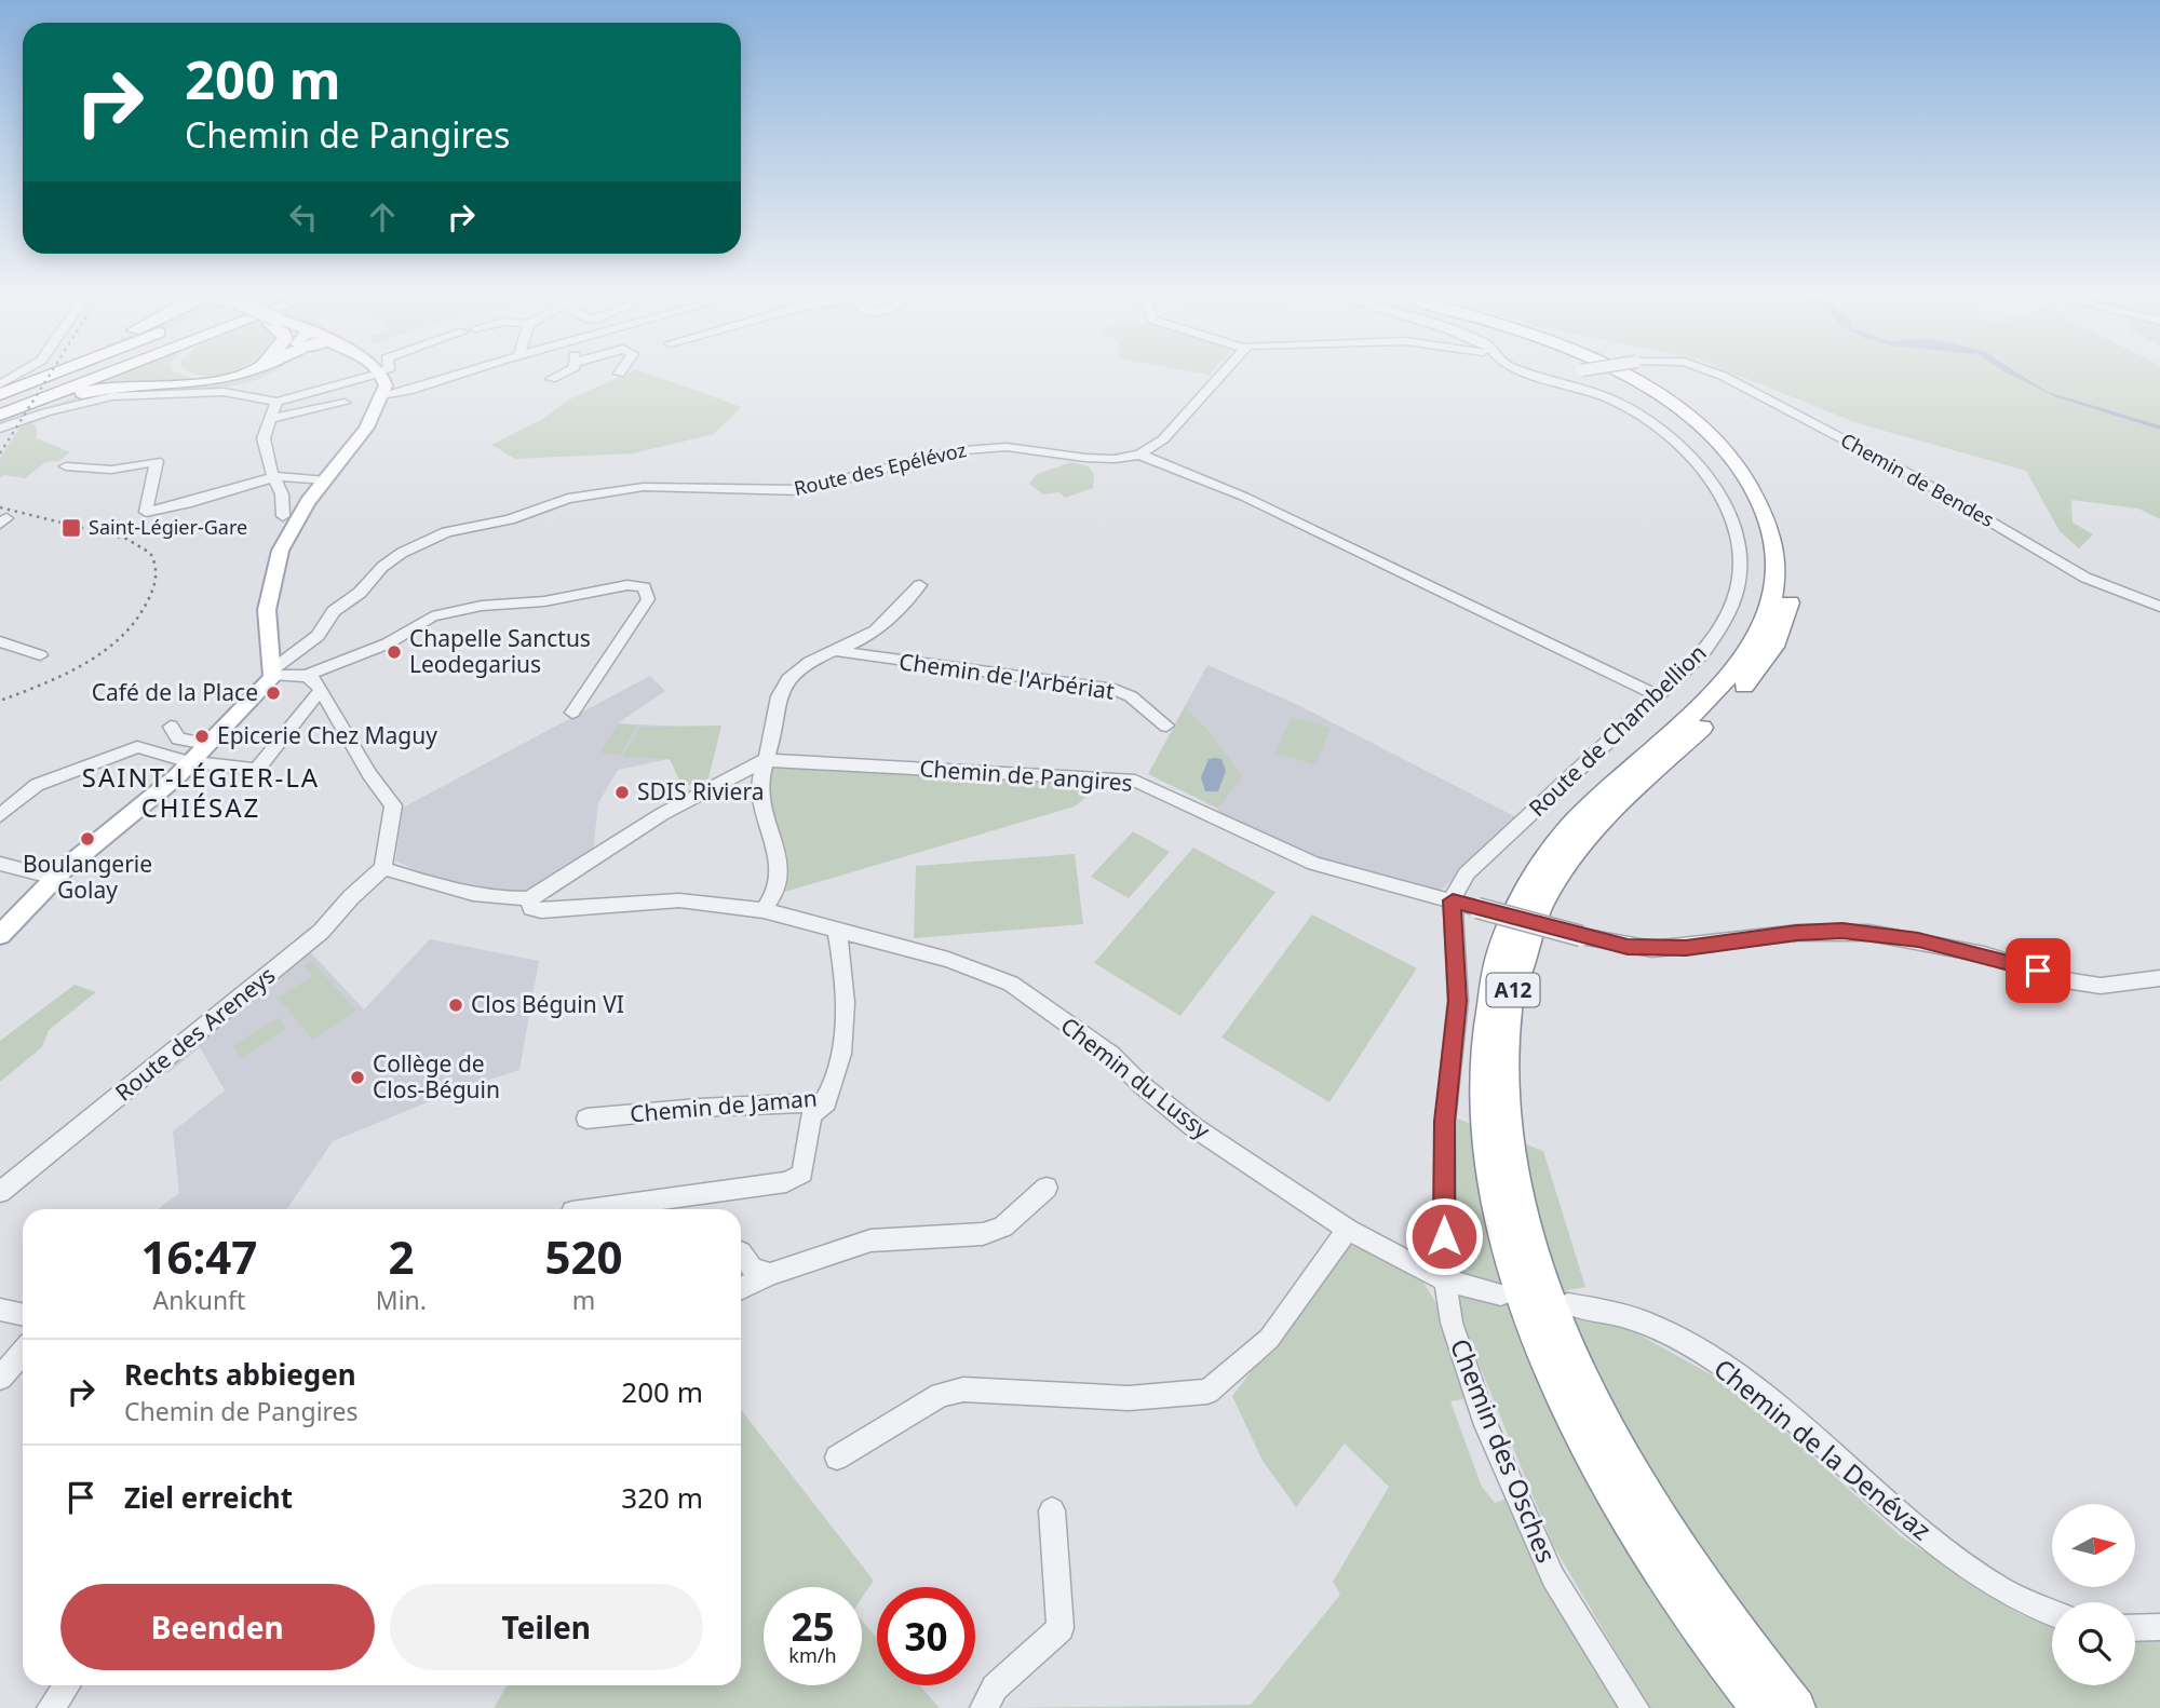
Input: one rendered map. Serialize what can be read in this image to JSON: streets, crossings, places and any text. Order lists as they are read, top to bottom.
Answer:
{
  "streets": {
    "highway": ["A12"],
    "street": [
      "Route des Epélévoz",
      "Chemin de Bendes",
      "Chemin de l'Arbériat",
      "Route de Chambellion",
      "Chemin de Pangires",
      "Route des Areneys",
      "Chemin du Lussy",
      "Chemin de Jaman",
      "Chemin de la Denévaz",
      "Chemin des Osches"
    ]
  },
  "crossings": [
    ["Chemin de l'Arbériat", "Chemin de Pangires"],
    ["Chemin de l'Arbériat", "Chemin du Lussy"],
    ["Route de Chambellion", "Chemin de Pangires"],
    ["Route de Chambellion", "Chemin des Osches"],
    ["Chemin de Pangires", "Chemin des Osches"],
    ["Chemin du Lussy", "Chemin de Jaman"],
    ["Chemin du Lussy", "Chemin des Osches"]
  ],
  "districts": ["SAINT-LÉGIER-LA CHIÉSAZ"],
  "places": {
    "transit": ["Saint-Légier-Gare"],
    "other": [
      "Chapelle Sanctus Leodegarius",
      "Café de la Place",
      "Epicerie Chez Maguy",
      "SDIS Riviera",
      "Boulangerie Golay",
      "Clos Béguin VI",
      "Collège de Clos-Béguin"
    ]
  },
  "north": "right",
  "page": {
    "turn": ["200 m", "Chemin de Pangires"],
    "eta": [
      "16:47",
      "Ankunft",
      "2",
      "Min.",
      "520",
      "m"
    ],
    "list": [
      {
        "name": "Rechts abbiegen",
        "note": "Chemin de Pangires",
        "value": "200 m"
      },
      {
        "name": "Ziel erreicht",
        "value": "320 m"
      }
    ],
    "buttons": ["Beenden", "Teilen"],
    "speed": "25 km/h",
    "limit": "30"
  }
}
